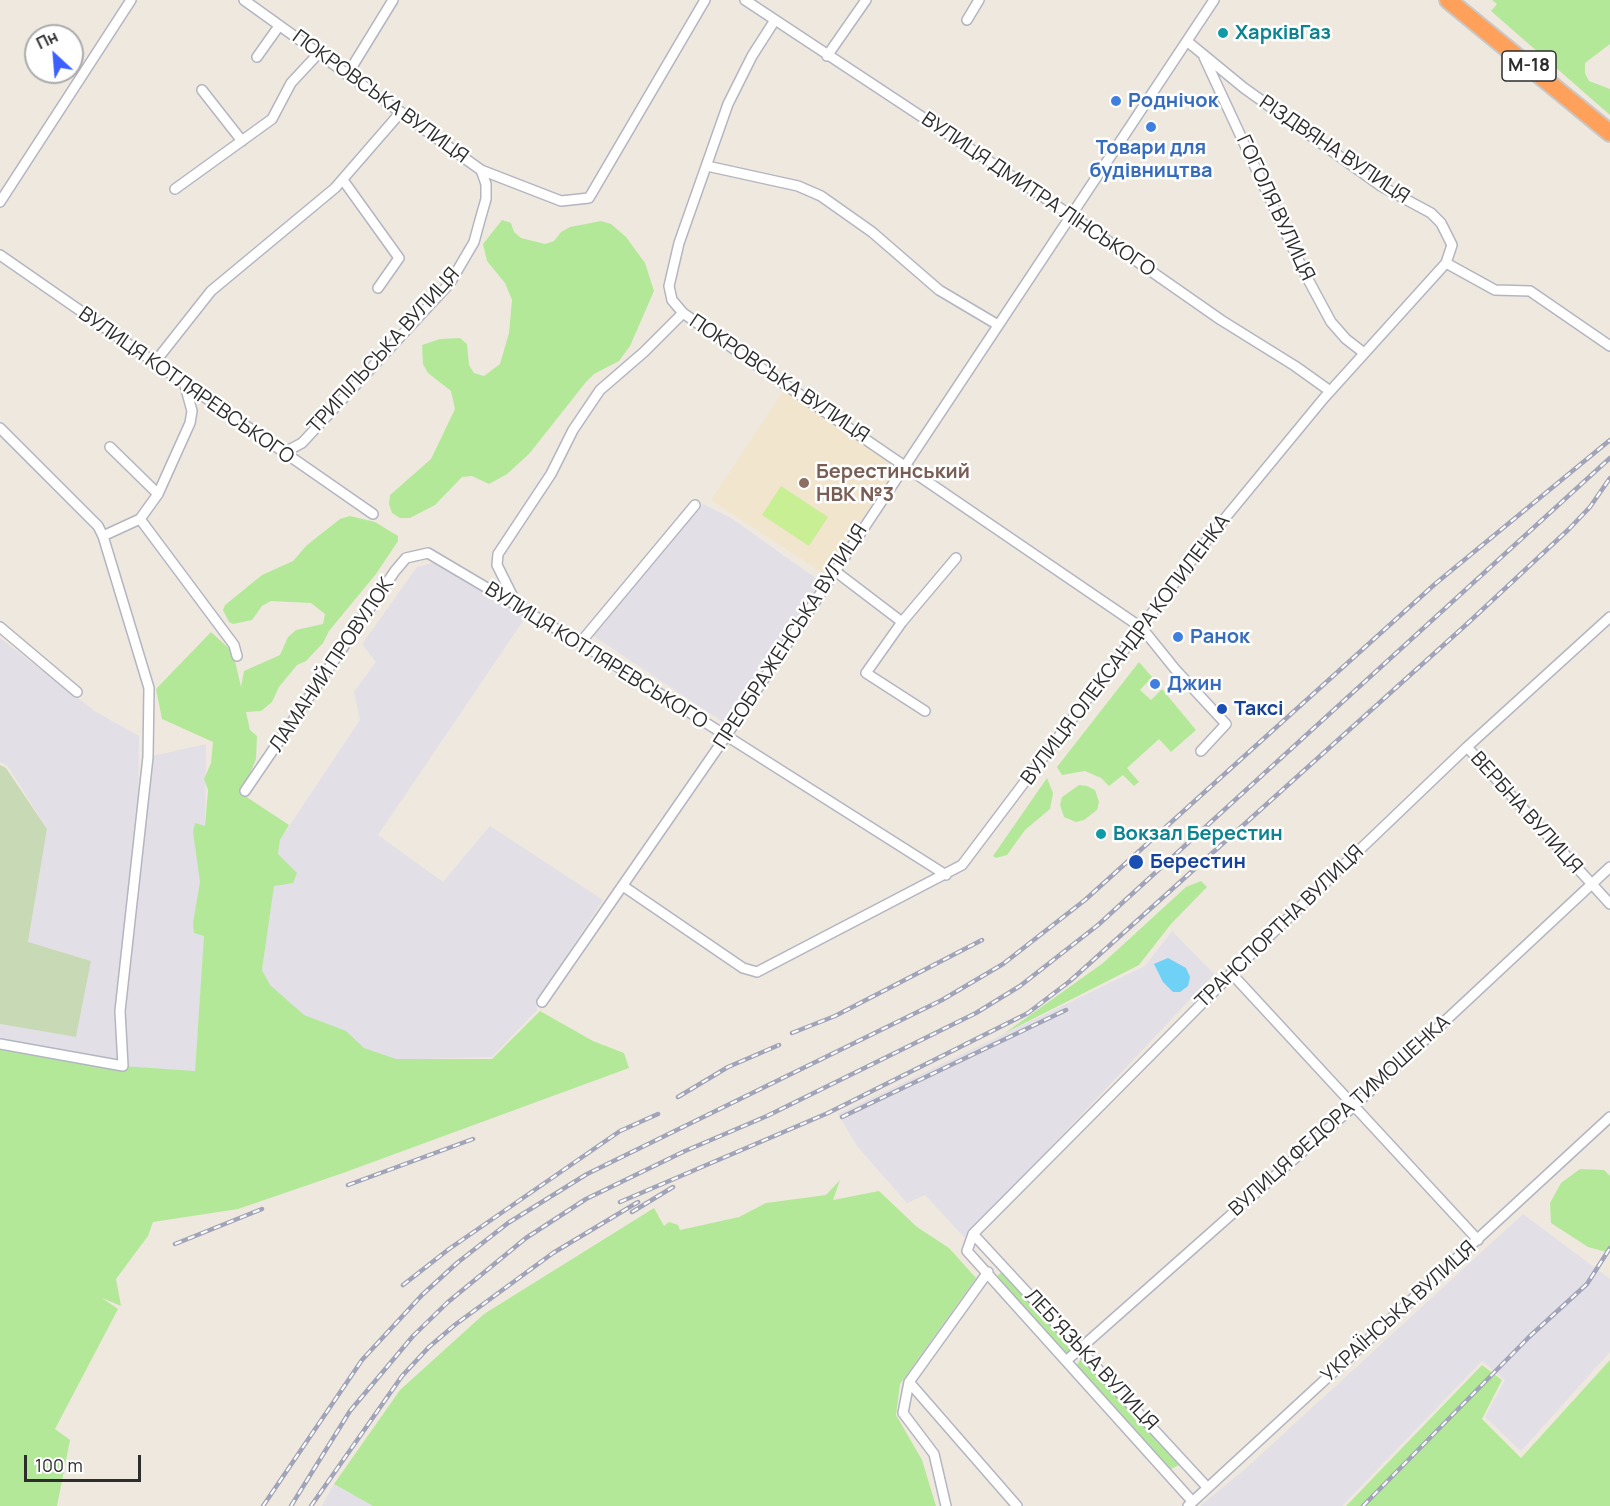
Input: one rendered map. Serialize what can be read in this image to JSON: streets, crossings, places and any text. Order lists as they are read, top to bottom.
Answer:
{
  "streets": {
    "highway": ["М-18"],
    "street": [
      "ПОКРОВСЬКА ВУЛИЦЯ",
      "РІЗДВЯНА ВУЛИЦЯ",
      "ВУЛИЦЯ ДМИТРА ЛІНСЬКОГО",
      "ГОГОЛЯ ВУЛИЦЯ",
      "ТРИПІЛЬСЬКА ВУЛИЦЯ",
      "ВУЛИЦЯ КОТЛЯРЕВСЬКОГО",
      "ПРЕОБРАЖЕНСЬКА ВУЛИЦЯ",
      "ВУЛИЦЯ ОЛЕКСАНДРА КОПИЛЕНКА",
      "ЛАМАНИЙ ПРОВУЛОК",
      "ВЕРБНА ВУЛИЦЯ",
      "ТРАНСПОРТНА ВУЛИЦЯ",
      "ВУЛИЦЯ ФЕДОРА ТИМОШЕНКА",
      "УКРАЇНСЬКА ВУЛИЦЯ",
      "ЛЕБ'ЯЗЬКА ВУЛИЦЯ"
    ]
  },
  "crossings": [
    ["ПОКРОВСЬКА ВУЛИЦЯ", "ТРИПІЛЬСЬКА ВУЛИЦЯ"],
    ["ПОКРОВСЬКА ВУЛИЦЯ", "ПРЕОБРАЖЕНСЬКА ВУЛИЦЯ"],
    ["ПОКРОВСЬКА ВУЛИЦЯ", "ВУЛИЦЯ ОЛЕКСАНДРА КОПИЛЕНКА"],
    ["РІЗДВЯНА ВУЛИЦЯ", "ГОГОЛЯ ВУЛИЦЯ"],
    ["РІЗДВЯНА ВУЛИЦЯ", "ПРЕОБРАЖЕНСЬКА ВУЛИЦЯ"],
    ["РІЗДВЯНА ВУЛИЦЯ", "ВУЛИЦЯ ОЛЕКСАНДРА КОПИЛЕНКА"],
    ["ВУЛИЦЯ ДМИТРА ЛІНСЬКОГО", "ПРЕОБРАЖЕНСЬКА ВУЛИЦЯ"],
    ["ВУЛИЦЯ ДМИТРА ЛІНСЬКОГО", "ВУЛИЦЯ ОЛЕКСАНДРА КОПИЛЕНКА"],
    ["ГОГОЛЯ ВУЛИЦЯ", "ВУЛИЦЯ ОЛЕКСАНДРА КОПИЛЕНКА"],
    ["ТРИПІЛЬСЬКА ВУЛИЦЯ", "ВУЛИЦЯ КОТЛЯРЕВСЬКОГО"],
    ["ВУЛИЦЯ КОТЛЯРЕВСЬКОГО", "ПРЕОБРАЖЕНСЬКА ВУЛИЦЯ"],
    ["ВУЛИЦЯ КОТЛЯРЕВСЬКОГО", "ВУЛИЦЯ ОЛЕКСАНДРА КОПИЛЕНКА"],
    ["ВУЛИЦЯ КОТЛЯРЕВСЬКОГО", "ЛАМАНИЙ ПРОВУЛОК"],
    ["ПРЕОБРАЖЕНСЬКА ВУЛИЦЯ", "ВУЛИЦЯ ОЛЕКСАНДРА КОПИЛЕНКА"],
    ["ВЕРБНА ВУЛИЦЯ", "ТРАНСПОРТНА ВУЛИЦЯ"],
    ["ВЕРБНА ВУЛИЦЯ", "ВУЛИЦЯ ФЕДОРА ТИМОШЕНКА"],
    ["ТРАНСПОРТНА ВУЛИЦЯ", "ЛЕБ'ЯЗЬКА ВУЛИЦЯ"],
    ["ВУЛИЦЯ ФЕДОРА ТИМОШЕНКА", "ЛЕБ'ЯЗЬКА ВУЛИЦЯ"],
    ["УКРАЇНСЬКА ВУЛИЦЯ", "ЛЕБ'ЯЗЬКА ВУЛИЦЯ"]
  ],
  "places": [
    "ХарківГаз",
    "Роднічок",
    "Товари для будівництва",
    "Берестинський НВК №3",
    "Ранок",
    "Джин",
    "Таксі",
    "Вокзал Берестин",
    "Берестин"
  ],
  "scale_bar": "100 m",
  "north": "top left"
}
